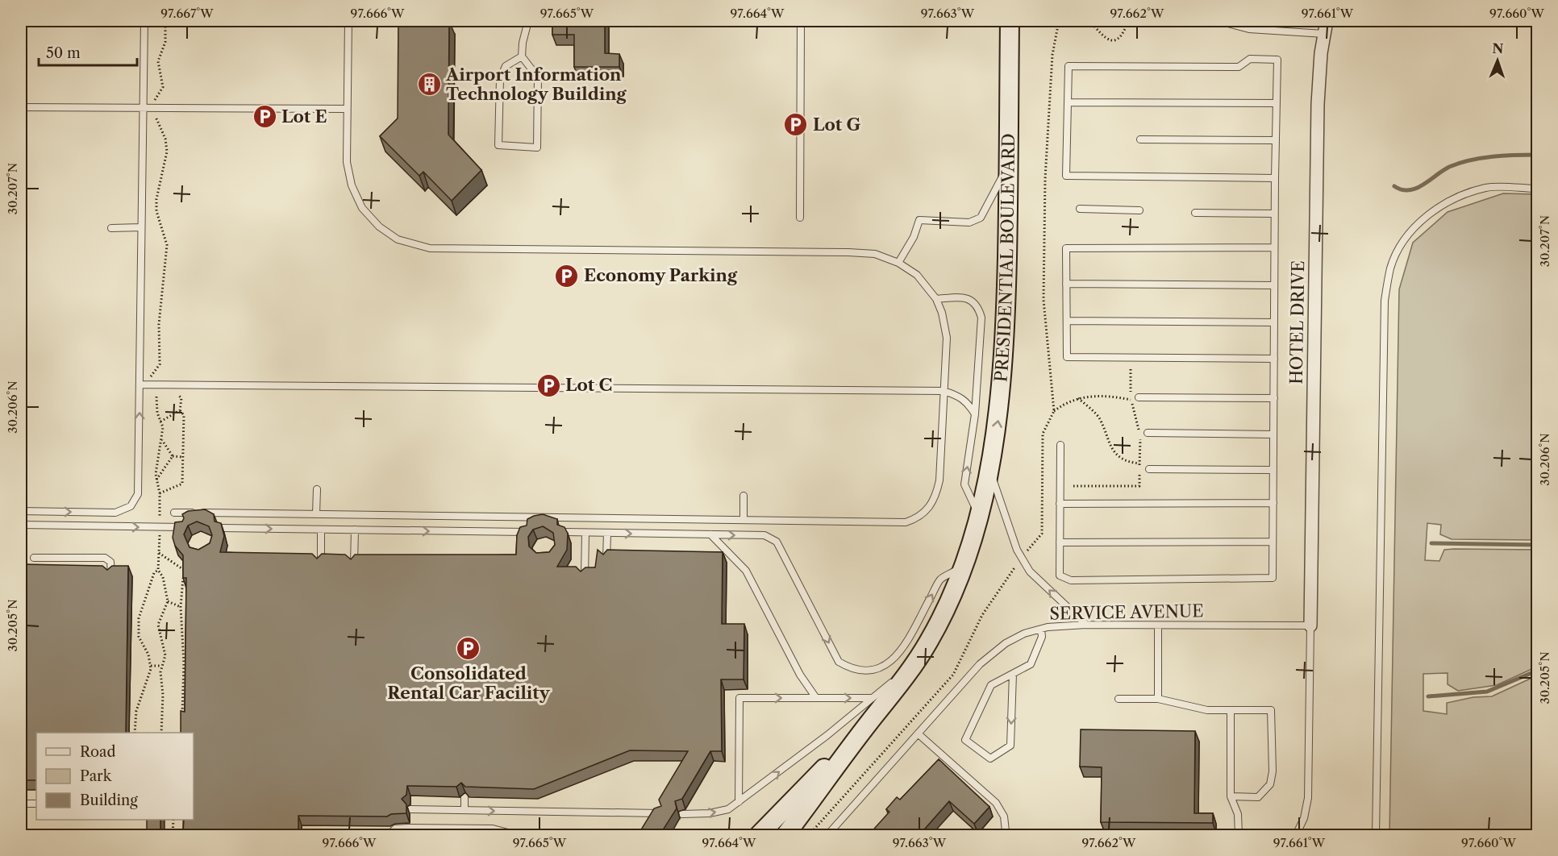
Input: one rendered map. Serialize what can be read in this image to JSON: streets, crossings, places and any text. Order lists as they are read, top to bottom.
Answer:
{
  "streets": {
    "main road": ["PRESIDENTIAL BOULEVARD"],
    "street": ["HOTEL DRIVE"],
    "lane": ["SERVICE AVENUE"]
  },
  "crossings": [
    ["HOTEL DRIVE", "SERVICE AVENUE"]
  ],
  "places": {
    "building": ["Airport Information Technology Building"],
    "parking": [
      "Lot E",
      "Lot G",
      "Economy Parking",
      "Lot C",
      "Consolidated Rental Car Facility"
    ]
  },
  "legend": ["Road", "Park", "Building"],
  "scale_bar": "50 m",
  "north": "top",
  "coordinates": [
    "97.667°W",
    "97.666°W",
    "97.665°W",
    "97.664°W",
    "97.663°W",
    "97.662°W",
    "97.661°W",
    "97.660°W",
    "30.207°N",
    "30.206°N",
    "30.205°N"
  ]
}
